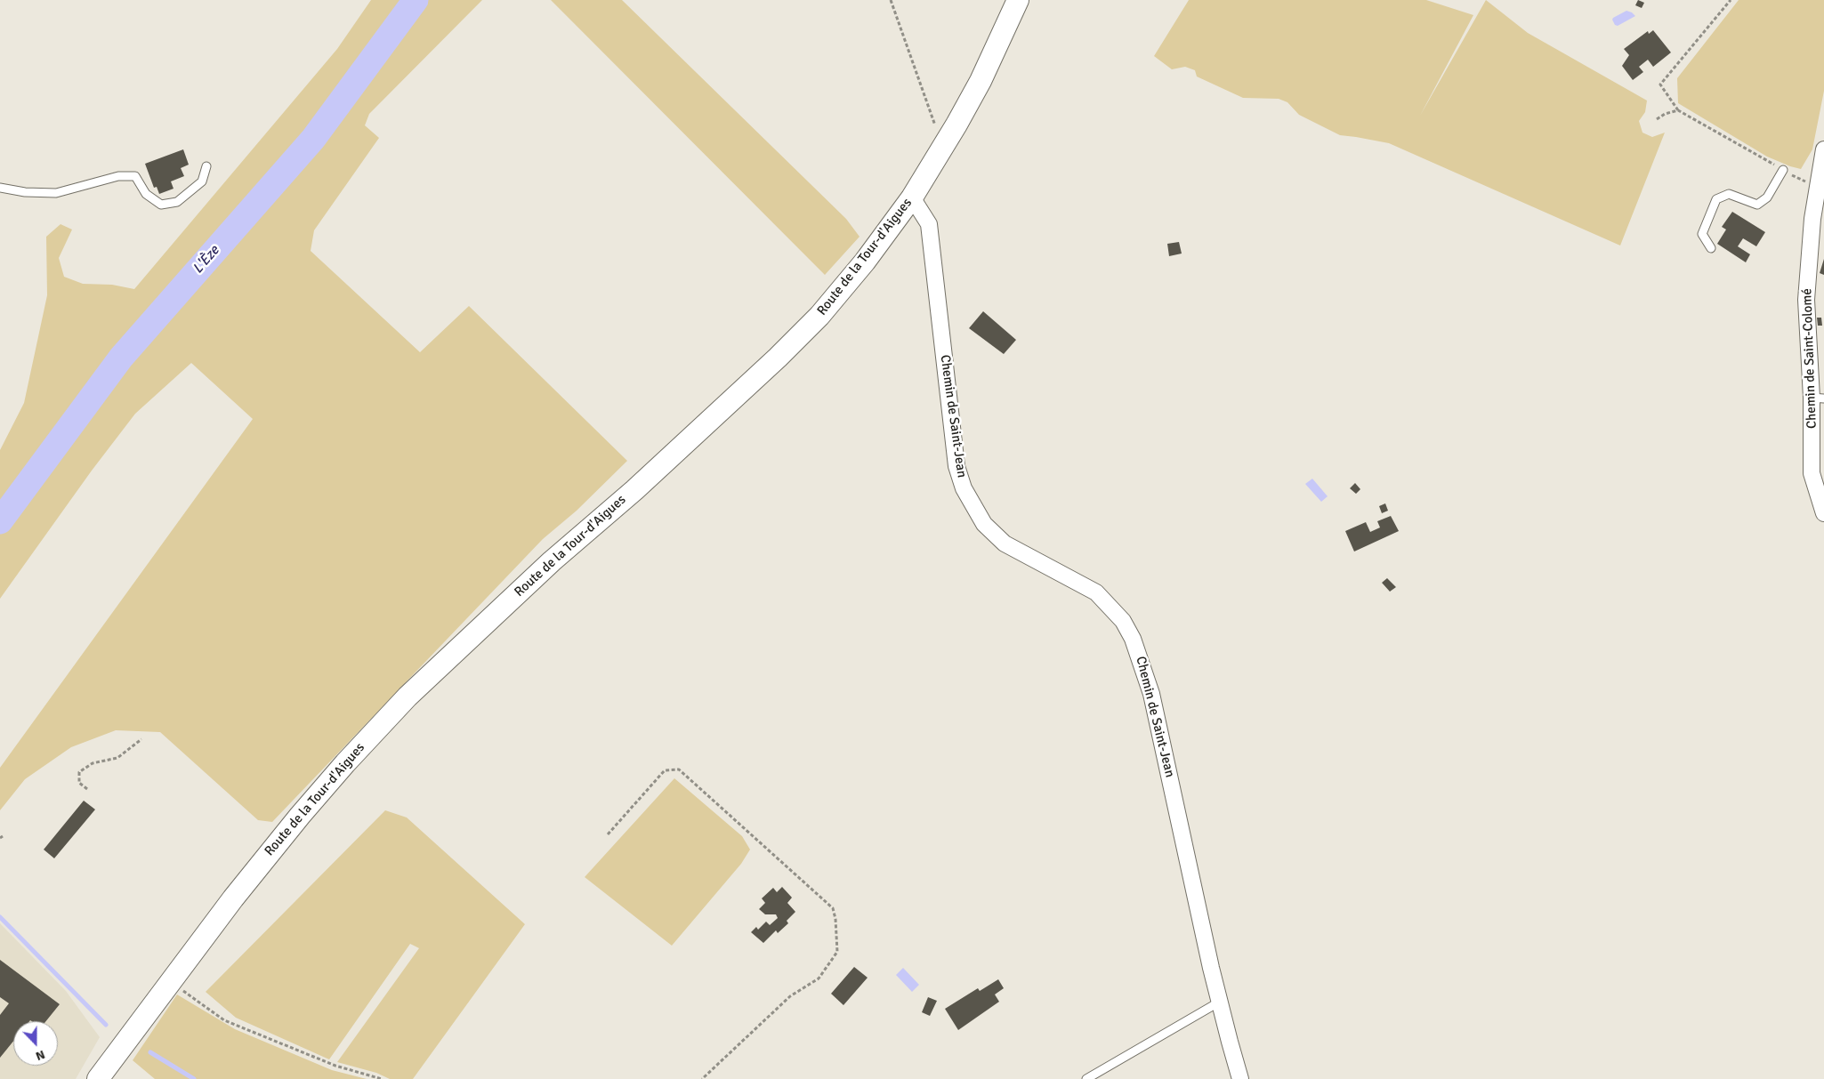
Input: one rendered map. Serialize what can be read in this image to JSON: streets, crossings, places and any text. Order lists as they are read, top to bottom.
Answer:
{
  "streets": {
    "main road": ["Route de la Tour-d'Aigues"],
    "street": ["Chemin de Saint-Colomé", "Chemin de Saint-Jean"]
  },
  "crossings": [
    ["Route de la Tour-d'Aigues", "Chemin de Saint-Jean"]
  ],
  "water": ["L'Èze"],
  "north": "bottom"
}
